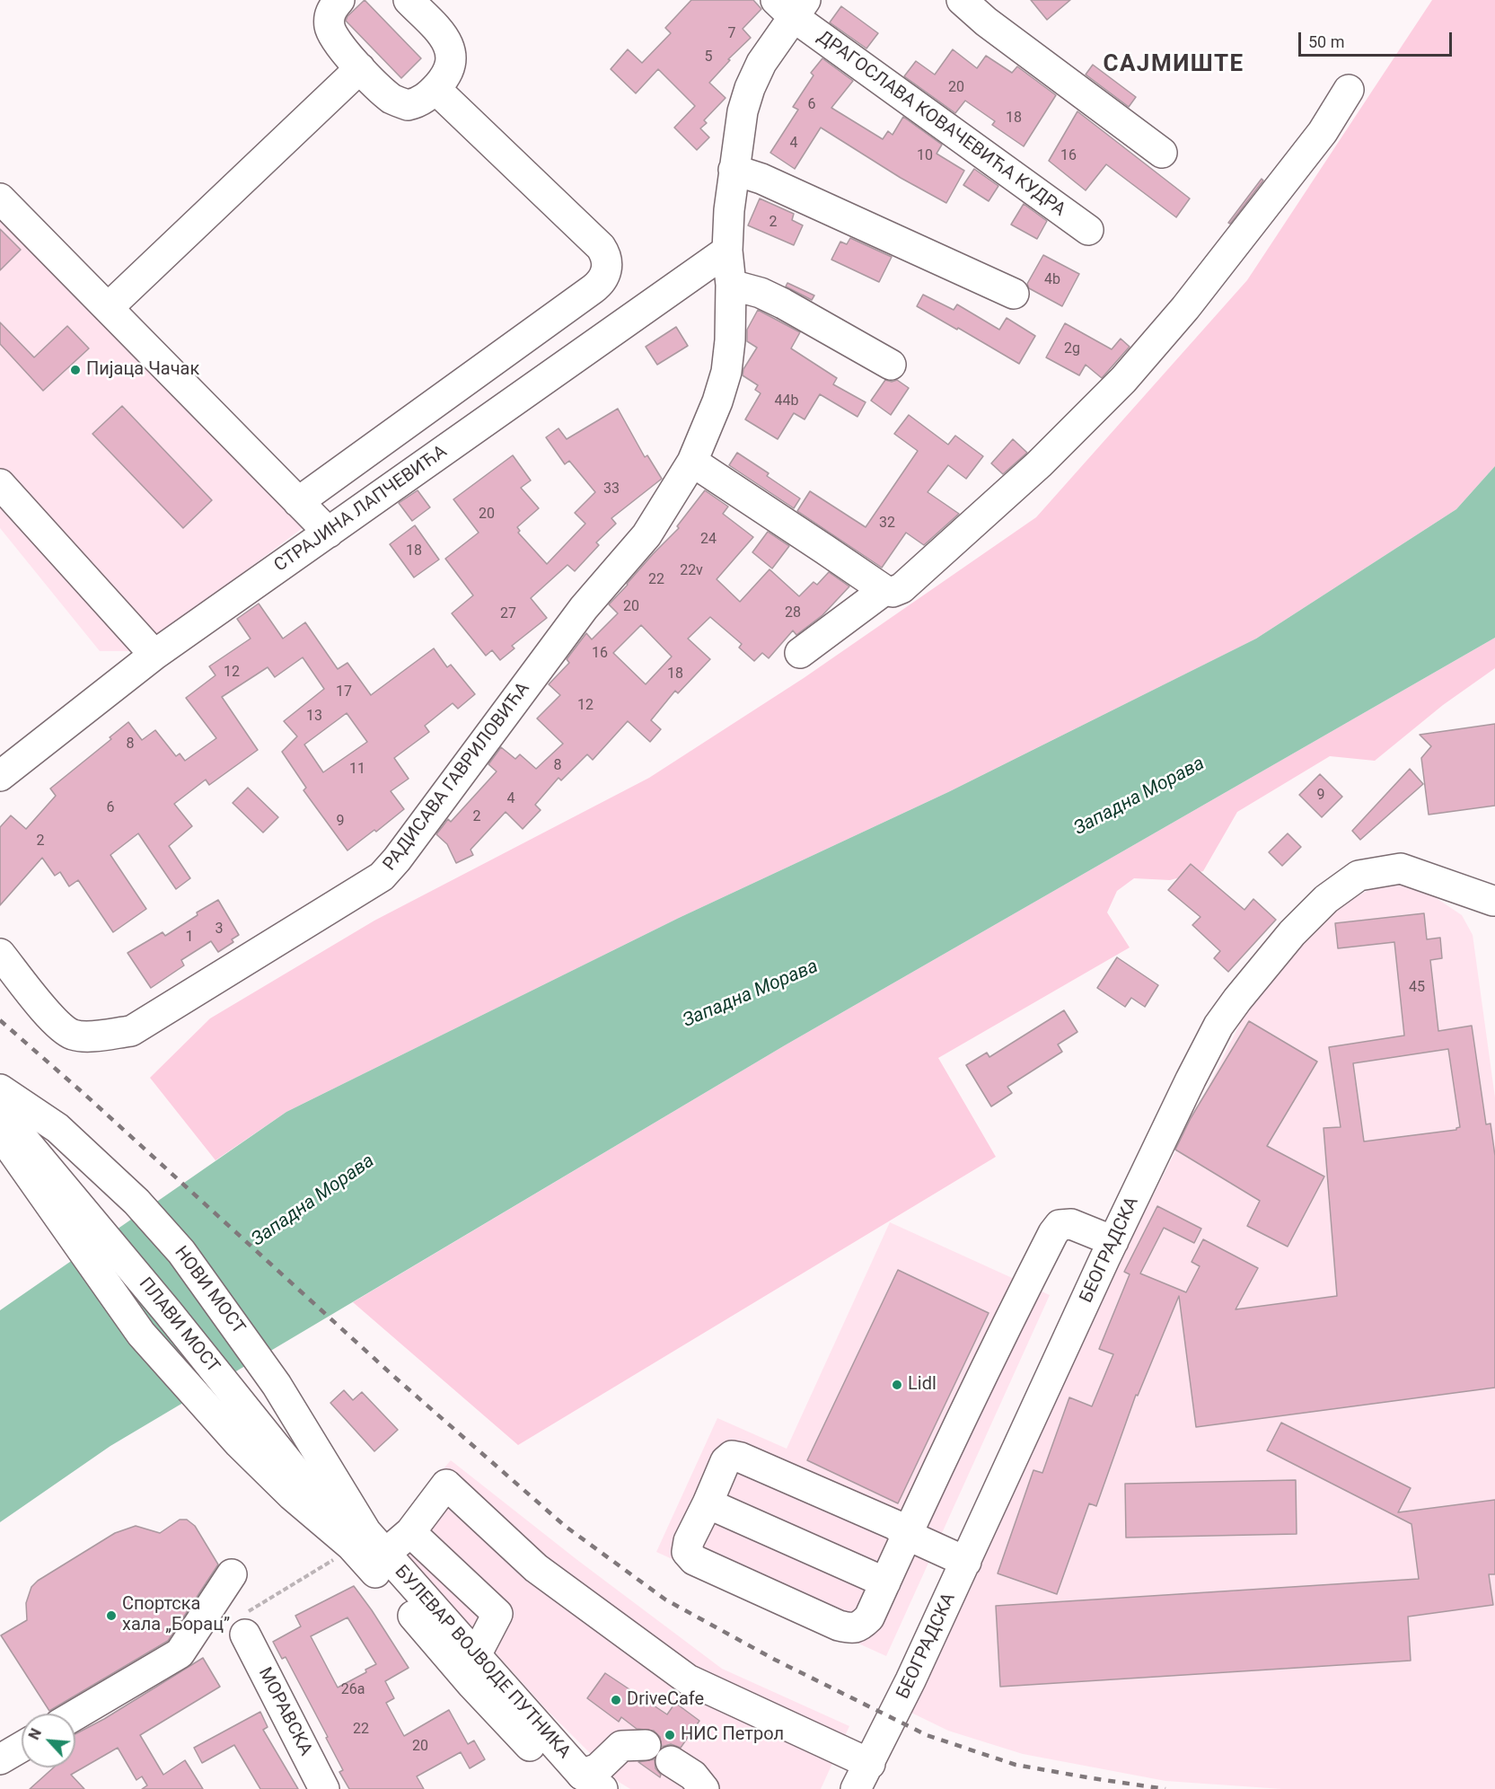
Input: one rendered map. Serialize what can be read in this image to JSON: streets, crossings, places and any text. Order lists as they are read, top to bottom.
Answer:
{
  "streets": {
    "street": [
      "ДРАГОСЛАВА КОВАЧЕВИЋА КУДРА",
      "СТРАЈИНА ЛАПЧЕВИЋА",
      "РАДИСАВА ГАВРИЛОВИЋА",
      "БЕОГРАДСКА",
      "НОВИ МОСТ",
      "ПЛАВИ МОСТ",
      "БУЛЕВАР ВОЈВОДЕ ПУТНИКА",
      "МОРАВСКА"
    ]
  },
  "crossings": [
    ["ДРАГОСЛАВА КОВАЧЕВИЋА КУДРА", "СТРАЈИНА ЛАПЧЕВИЋА"],
    ["ДРАГОСЛАВА КОВАЧЕВИЋА КУДРА", "РАДИСАВА ГАВРИЛОВИЋА"],
    ["СТРАЈИНА ЛАПЧЕВИЋА", "РАДИСАВА ГАВРИЛОВИЋА"],
    ["НОВИ МОСТ", "ПЛАВИ МОСТ"],
    ["НОВИ МОСТ", "БУЛЕВАР ВОЈВОДЕ ПУТНИКА"],
    ["ПЛАВИ МОСТ", "БУЛЕВАР ВОЈВОДЕ ПУТНИКА"]
  ],
  "districts": ["САЈМИШТЕ"],
  "water": ["Западна Морава"],
  "places": [
    "Пијаца Чачак",
    "Lidl",
    "Спортска хала „Борац”",
    "DriveCafe",
    "НИС Петрол"
  ],
  "house_numbers": [
    "7",
    "5",
    "20",
    "6",
    "18",
    "4",
    "10",
    "16",
    "2",
    "4b",
    "2g",
    "44b",
    "33",
    "20",
    "32",
    "24",
    "18",
    "22v",
    "22",
    "20",
    "28",
    "27",
    "16",
    "12",
    "18",
    "17",
    "12",
    "13",
    "8",
    "8",
    "11",
    "9",
    "4",
    "6",
    "2",
    "9",
    "2",
    "3",
    "1",
    "45",
    "26a",
    "22",
    "20"
  ],
  "scale_bar": "50 m",
  "north": "top left"
}
